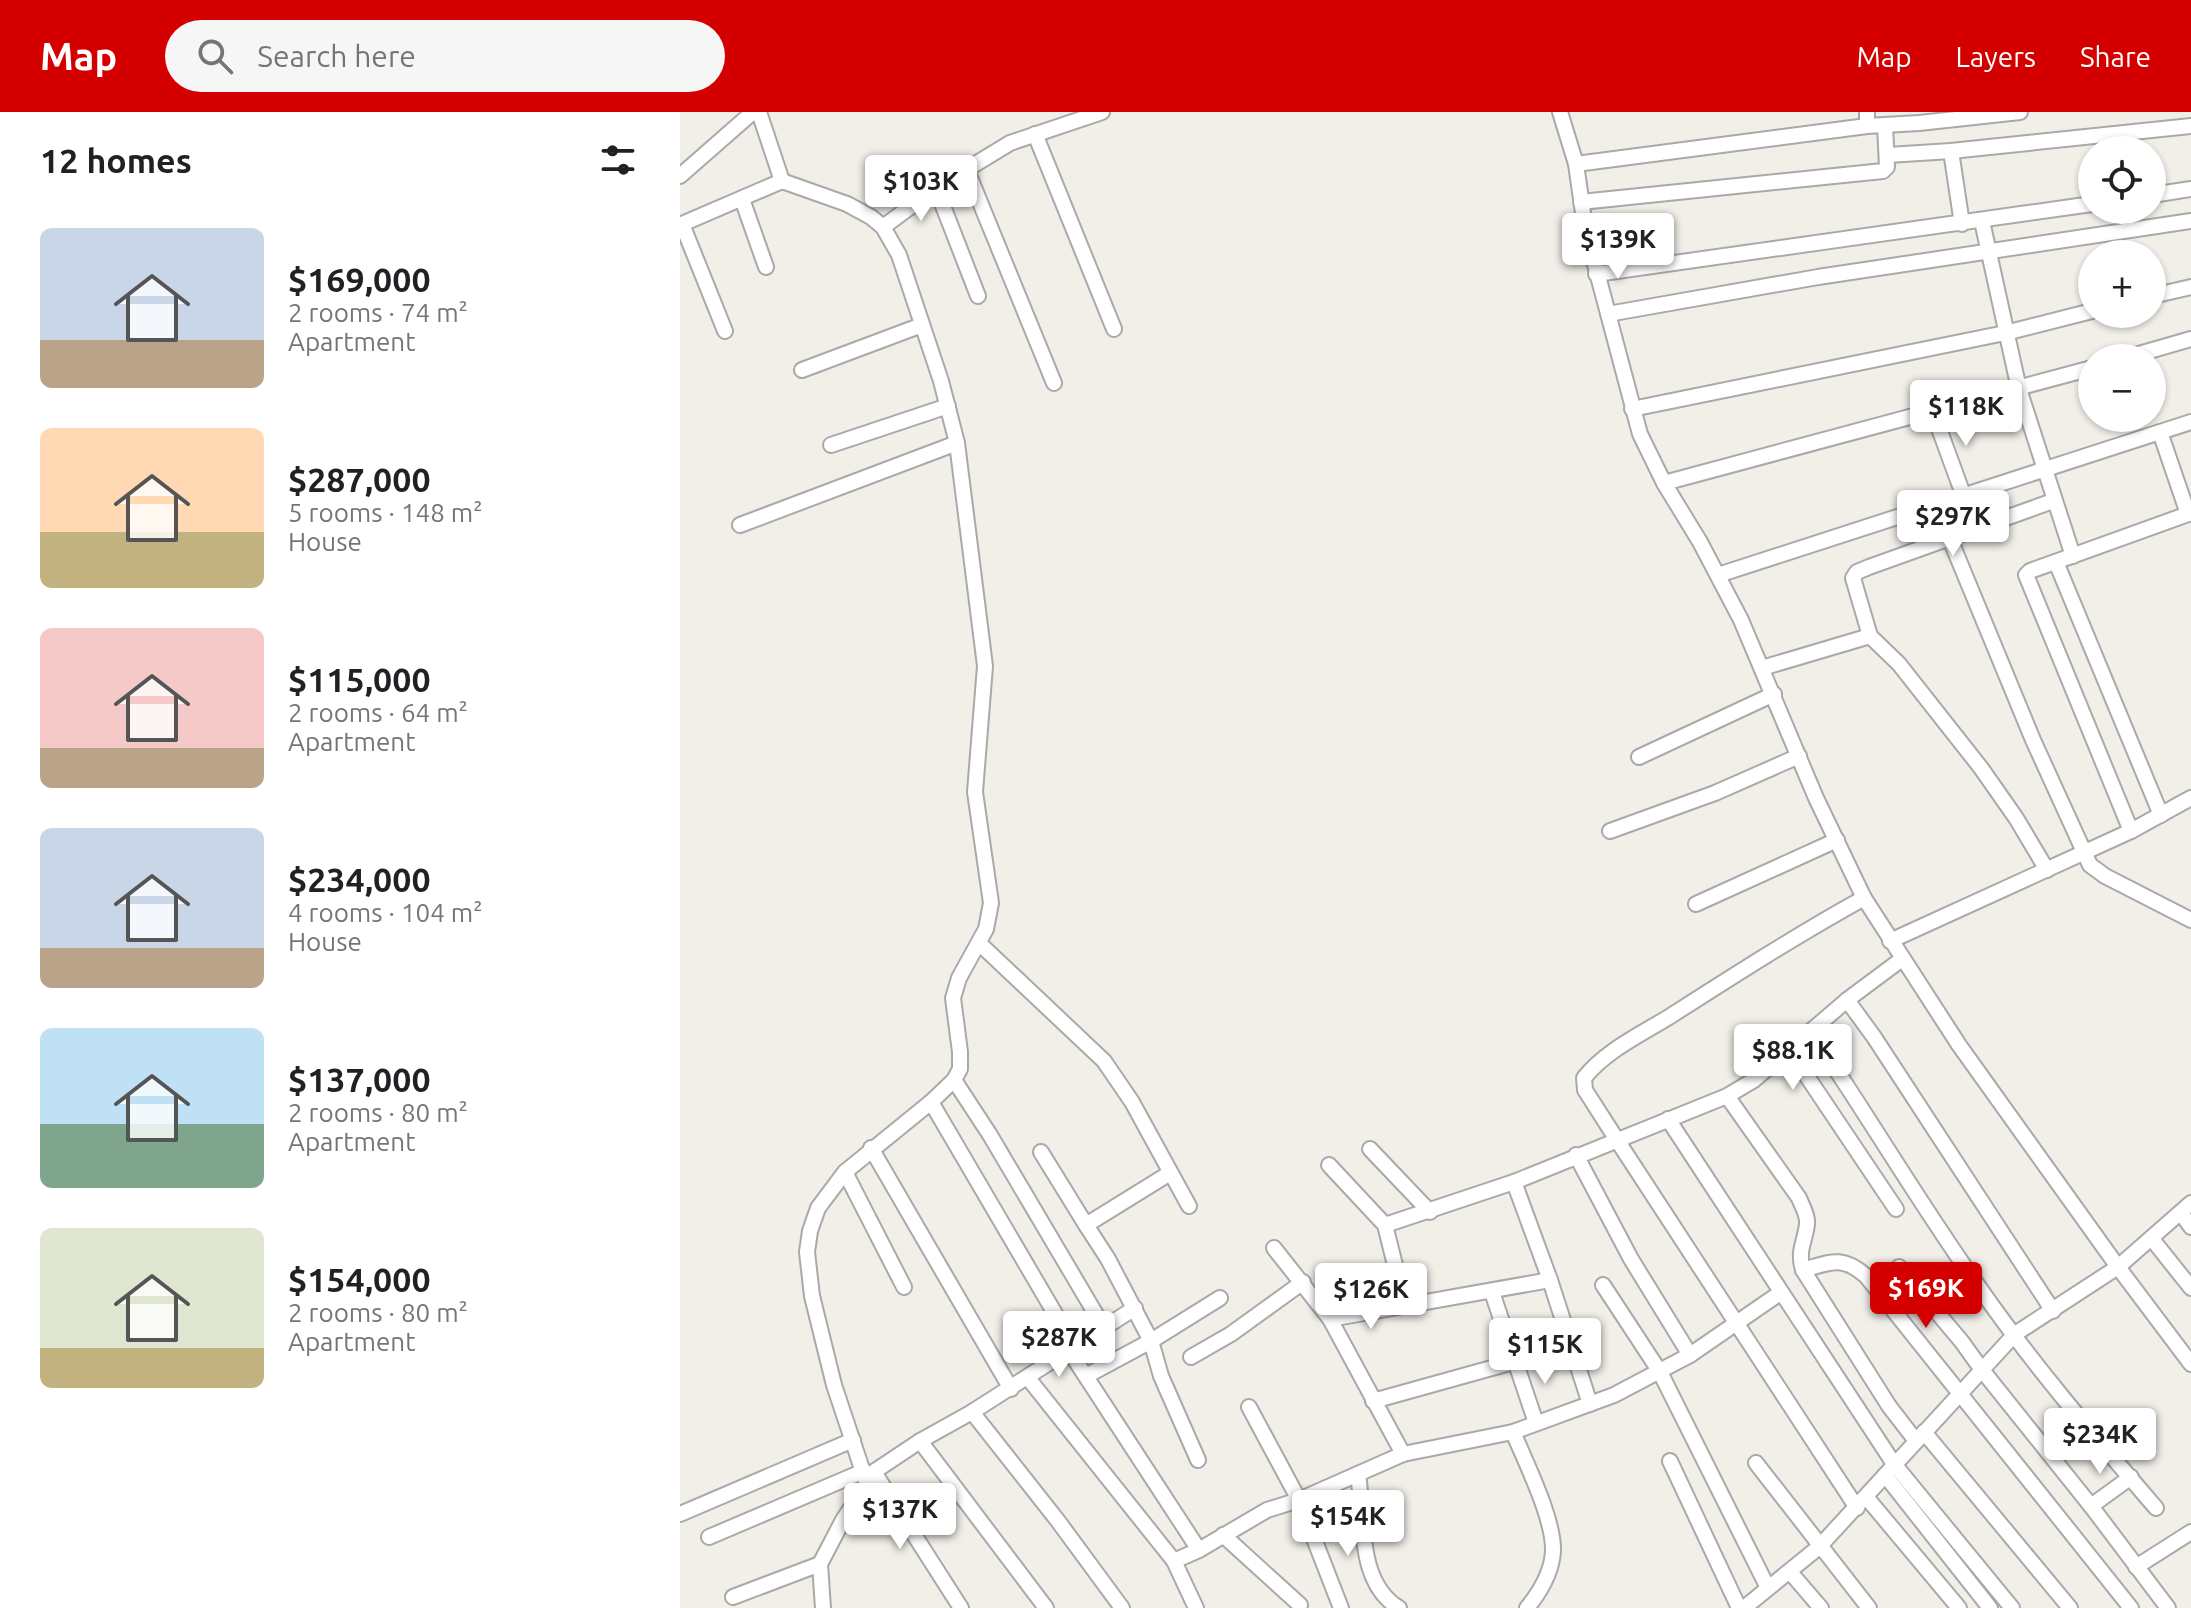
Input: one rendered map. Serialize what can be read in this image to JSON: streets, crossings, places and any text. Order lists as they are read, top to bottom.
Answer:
{
  "page": {
    "header": "Map",
    "search": "Search here",
    "nav": ["Map", "Layers", "Share"],
    "heading": "12 homes",
    "map_buttons": ["+", "−"],
    "price": [
      "$103K",
      "$139K",
      "$118K",
      "$297K",
      "$88.1K",
      "$169K",
      "$126K",
      "$287K",
      "$115K",
      "$234K",
      "$137K",
      "$154K"
    ],
    "list": [
      {
        "name": "$169,000",
        "note": "2 rooms · 74 m² · Apartment"
      },
      {
        "name": "$287,000",
        "note": "5 rooms · 148 m² · House"
      },
      {
        "name": "$115,000",
        "note": "2 rooms · 64 m² · Apartment"
      },
      {
        "name": "$234,000",
        "note": "4 rooms · 104 m² · House"
      },
      {
        "name": "$137,000",
        "note": "2 rooms · 80 m² · Apartment"
      },
      {
        "name": "$154,000",
        "note": "2 rooms · 80 m² · Apartment"
      }
    ]
  }
}
